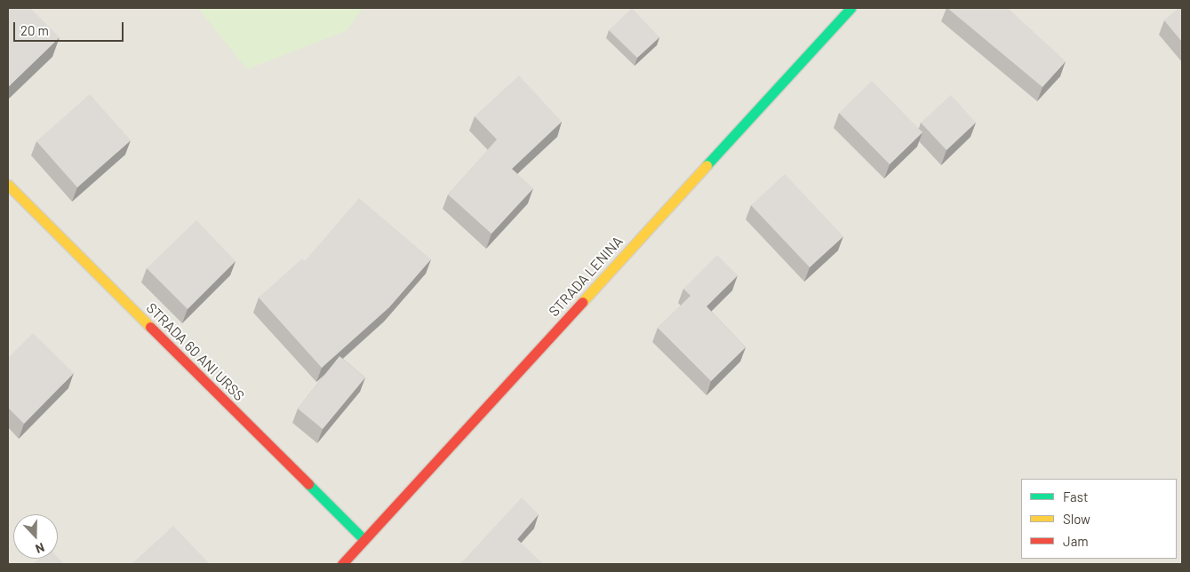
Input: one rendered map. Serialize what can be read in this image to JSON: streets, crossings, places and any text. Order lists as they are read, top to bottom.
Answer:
{
  "streets": {
    "street": ["STRADA LENINA", "STRADA 60 ANI URSS"]
  },
  "crossings": [
    ["STRADA LENINA", "STRADA 60 ANI URSS"]
  ],
  "legend": ["Fast", "Slow", "Jam"],
  "scale_bar": "20 m",
  "north": "bottom"
}
